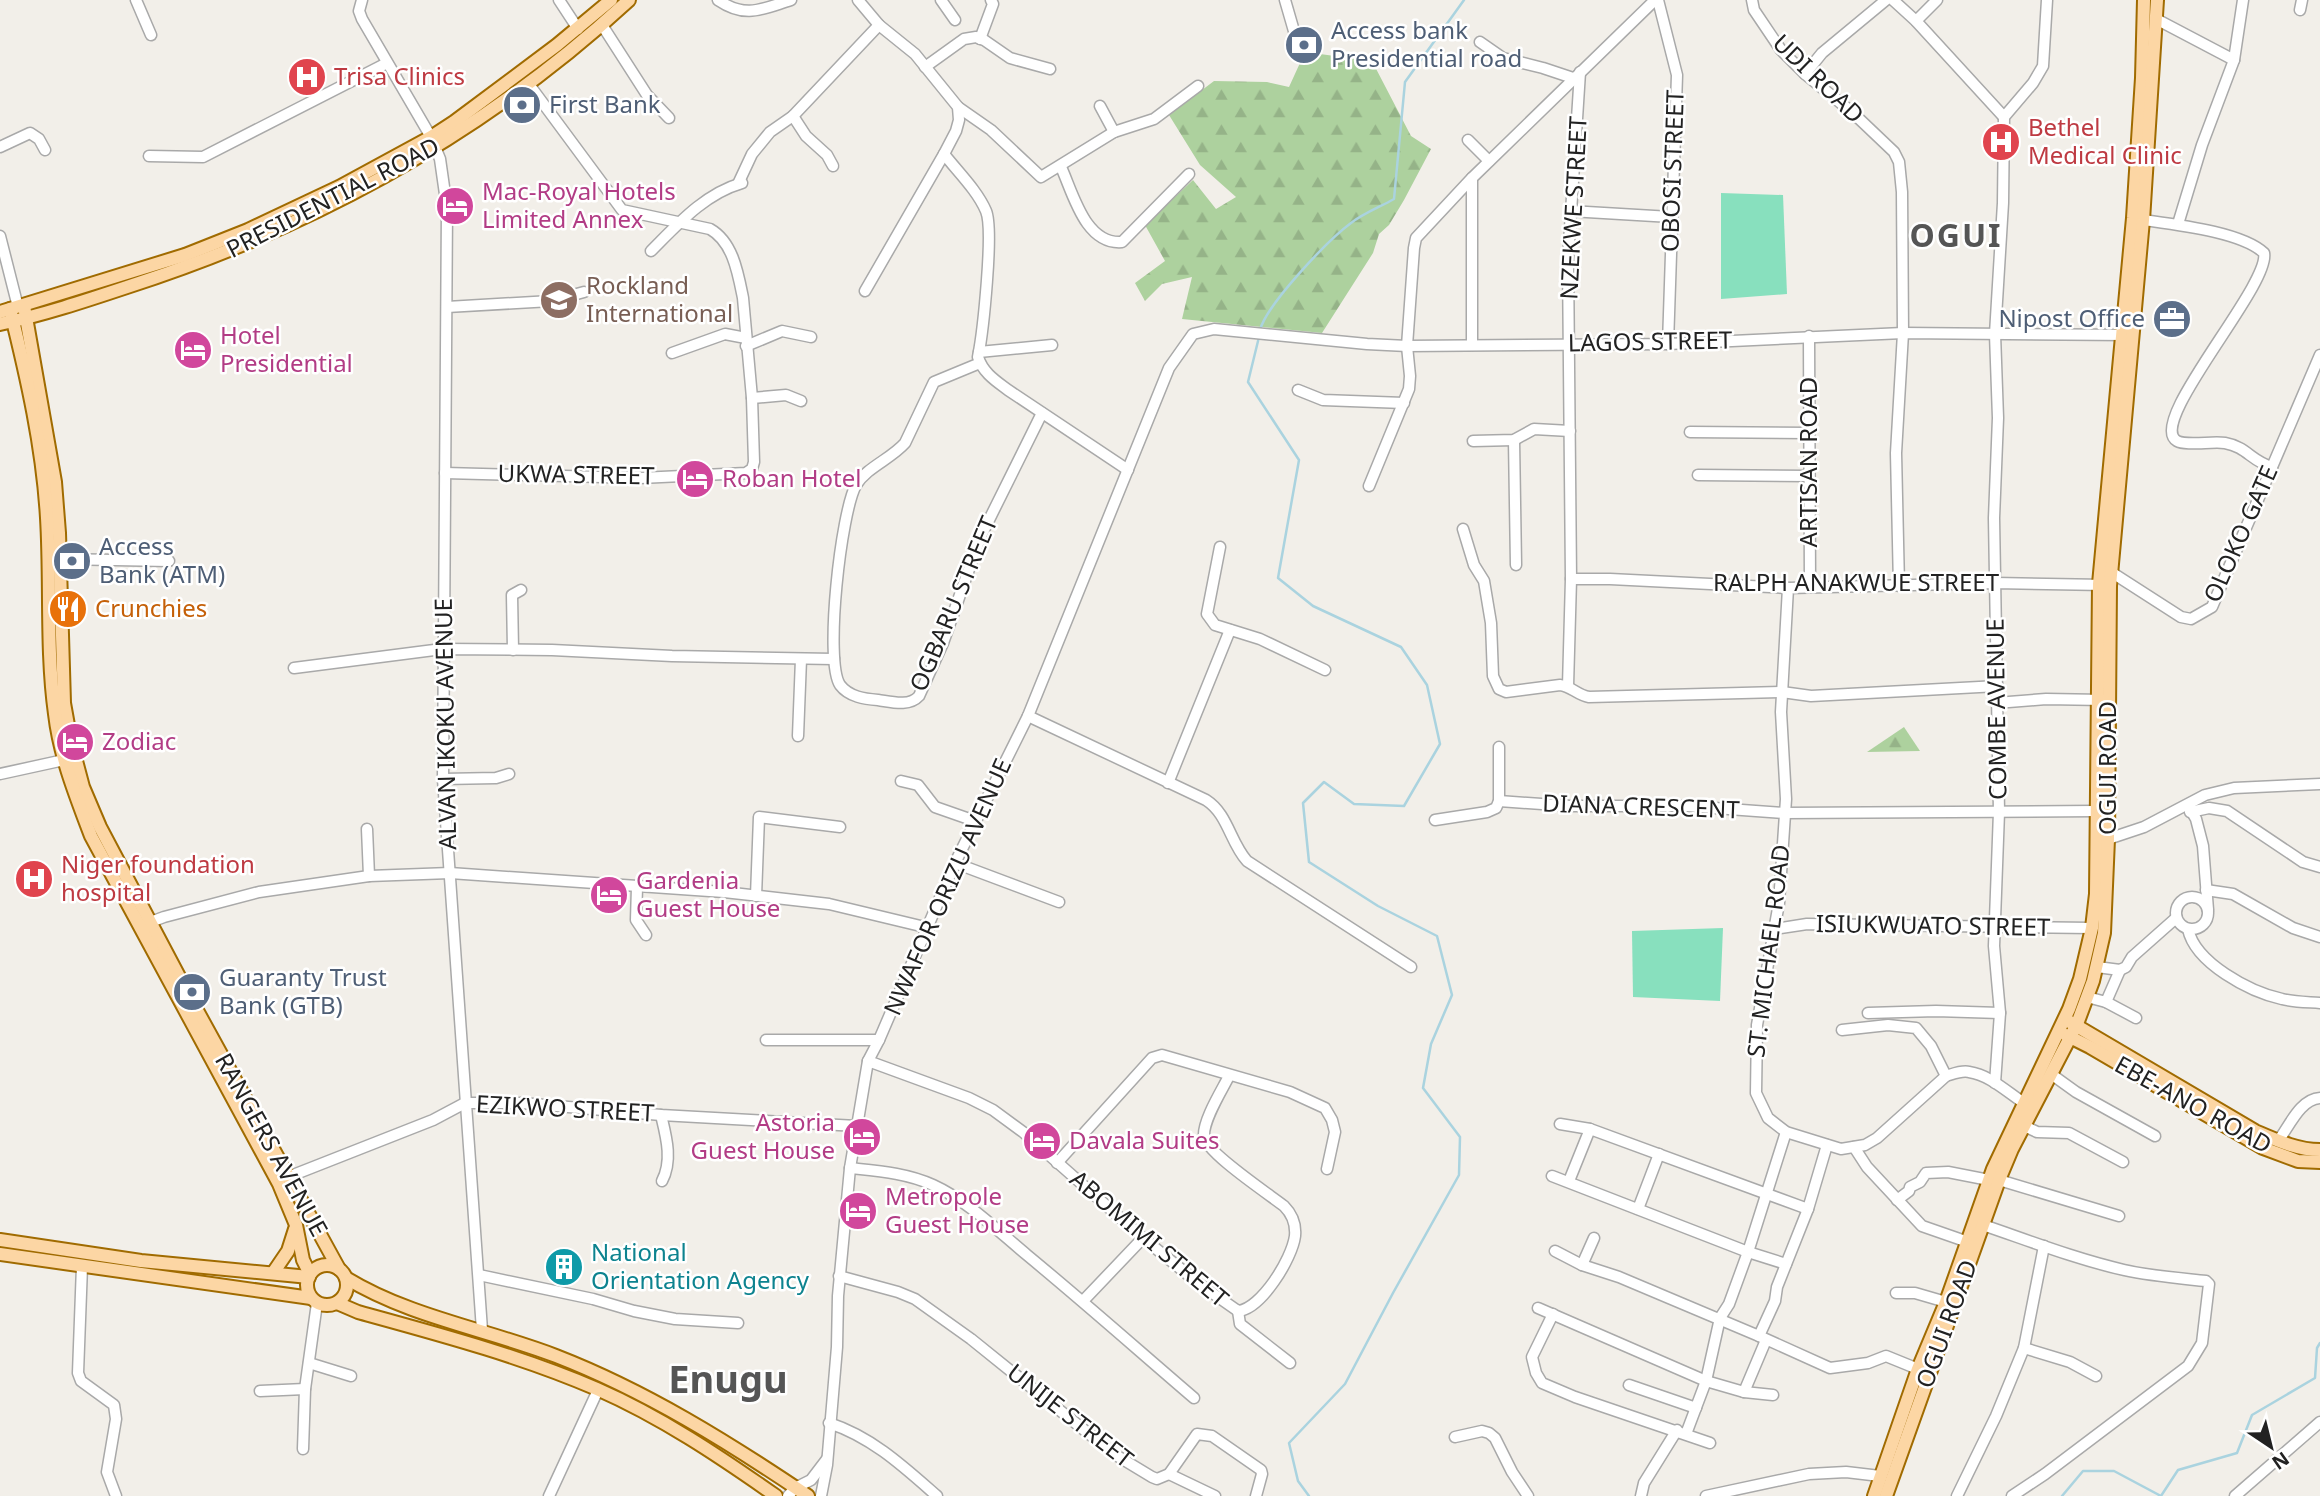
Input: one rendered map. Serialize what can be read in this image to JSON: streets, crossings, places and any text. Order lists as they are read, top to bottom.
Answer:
{
  "streets": {
    "main road": [
      "PRESIDENTIAL ROAD",
      "OGUI ROAD",
      "EBE-ANO ROAD",
      "RANGERS AVENUE"
    ],
    "street": [
      "UDI ROAD",
      "OBOSI STREET",
      "NZEKWE STREET",
      "LAGOS STREET",
      "ARTISAN ROAD",
      "UKWA STREET",
      "OLOKO GATE",
      "RALPH ANAKWUE STREET",
      "OGBARU STREET",
      "COMBE AVENUE",
      "ALVAN IKOKU AVENUE",
      "DIANA CRESCENT",
      "NWAFOR ORIZU AVENUE",
      "ISIUKWUATO STREET",
      "ST. MICHAEL ROAD",
      "EZIKWO STREET",
      "ABOMIMI STREET",
      "UNIJE STREET"
    ]
  },
  "crossings": [
    ["UDI ROAD", "LAGOS STREET"],
    ["OBOSI STREET", "LAGOS STREET"],
    ["PRESIDENTIAL ROAD", "UKWA STREET"],
    ["PRESIDENTIAL ROAD", "ALVAN IKOKU AVENUE"],
    ["NZEKWE STREET", "LAGOS STREET"],
    ["NZEKWE STREET", "RALPH ANAKWUE STREET"],
    ["LAGOS STREET", "ARTISAN ROAD"],
    ["LAGOS STREET", "COMBE AVENUE"],
    ["LAGOS STREET", "OGUI ROAD"],
    ["LAGOS STREET", "NWAFOR ORIZU AVENUE"],
    ["ARTISAN ROAD", "RALPH ANAKWUE STREET"],
    ["UKWA STREET", "ALVAN IKOKU AVENUE"],
    ["OLOKO GATE", "OGUI ROAD"],
    ["RALPH ANAKWUE STREET", "COMBE AVENUE"],
    ["RALPH ANAKWUE STREET", "OGUI ROAD"],
    ["RALPH ANAKWUE STREET", "ST. MICHAEL ROAD"],
    ["COMBE AVENUE", "DIANA CRESCENT"],
    ["COMBE AVENUE", "ISIUKWUATO STREET"],
    ["ALVAN IKOKU AVENUE", "EZIKWO STREET"],
    ["OGUI ROAD", "DIANA CRESCENT"],
    ["OGUI ROAD", "ISIUKWUATO STREET"],
    ["OGUI ROAD", "EBE-ANO ROAD"],
    ["DIANA CRESCENT", "ST. MICHAEL ROAD"],
    ["NWAFOR ORIZU AVENUE", "EZIKWO STREET"],
    ["NWAFOR ORIZU AVENUE", "ABOMIMI STREET"],
    ["NWAFOR ORIZU AVENUE", "UNIJE STREET"],
    ["ISIUKWUATO STREET", "ST. MICHAEL ROAD"],
    ["EZIKWO STREET", "RANGERS AVENUE"]
  ],
  "districts": ["OGUI", "Enugu"],
  "places": {
    "bank": [
      "Access bank Presidential road",
      "First Bank",
      "Access Bank (ATM)",
      "Guaranty Trust Bank (GTB)"
    ],
    "hospital": ["Trisa Clinics", "Bethel Medical Clinic", "Niger foundation hospital"],
    "hotel": [
      "Mac-Royal Hotels Limited Annex",
      "Hotel Presidential",
      "Roban Hotel",
      "Zodiac",
      "Gardenia Guest House",
      "Astoria Guest House",
      "Davala Suites",
      "Metropole Guest House"
    ],
    "school or university": ["Rockland International"],
    "office": ["Nipost Office"],
    "restaurant": ["Crunchies"],
    "building": ["National Orientation Agency"]
  },
  "north": "bottom right"
}
